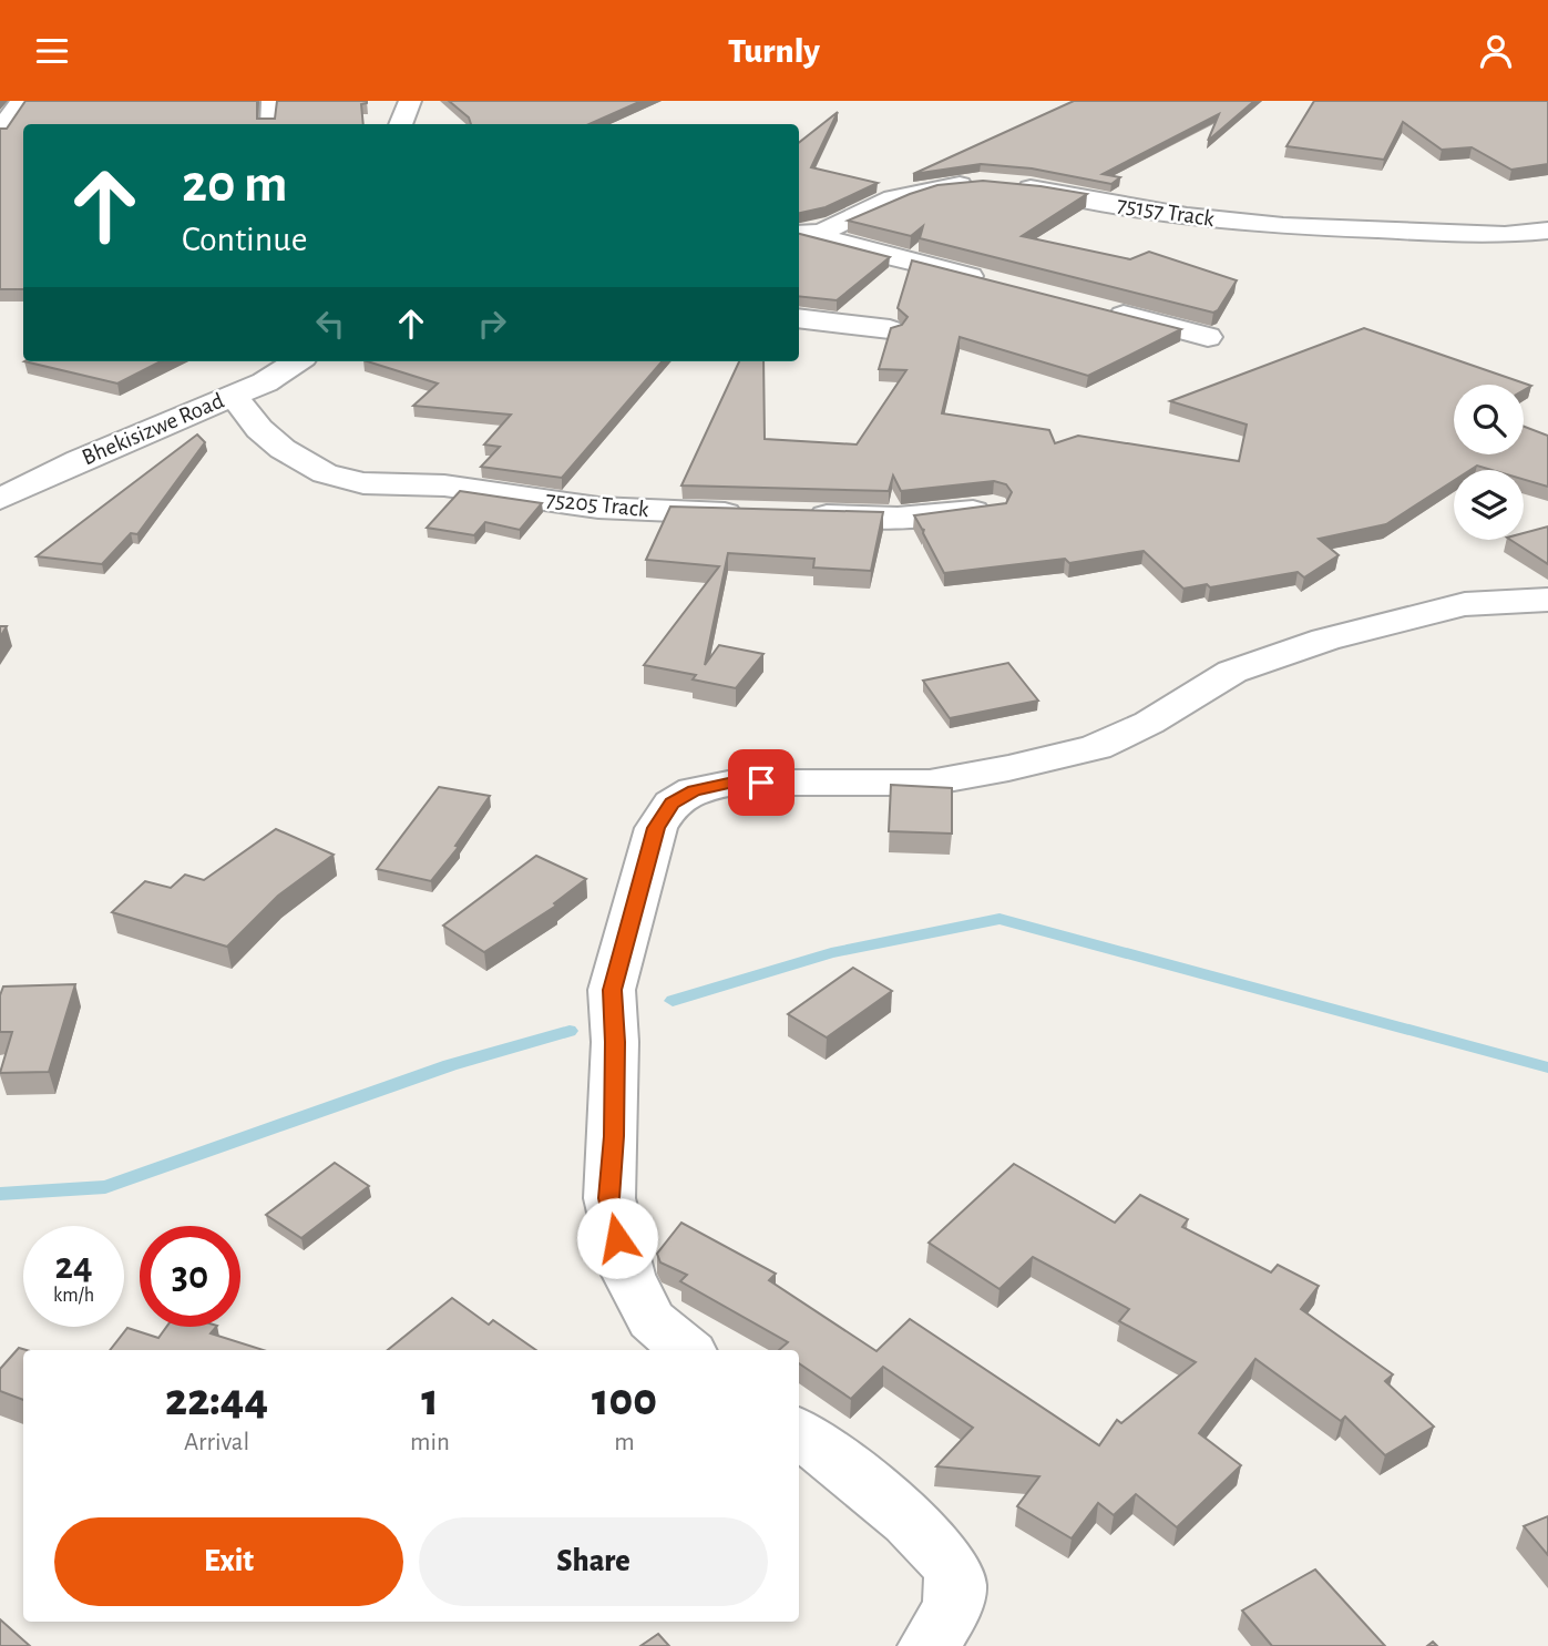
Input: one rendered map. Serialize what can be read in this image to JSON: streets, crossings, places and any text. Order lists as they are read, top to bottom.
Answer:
{
  "streets": {
    "street": ["75157 Track", "Bhekisizwe Road", "75205 Track"]
  },
  "crossings": [
    ["Bhekisizwe Road", "75205 Track"]
  ],
  "page": {
    "header": "Turnly",
    "turn": ["20 m", "Continue"],
    "speed": "24 km/h",
    "limit": "30",
    "eta": [
      "22:44",
      "Arrival",
      "1",
      "min",
      "100",
      "m"
    ],
    "buttons": ["Exit", "Share"]
  }
}
